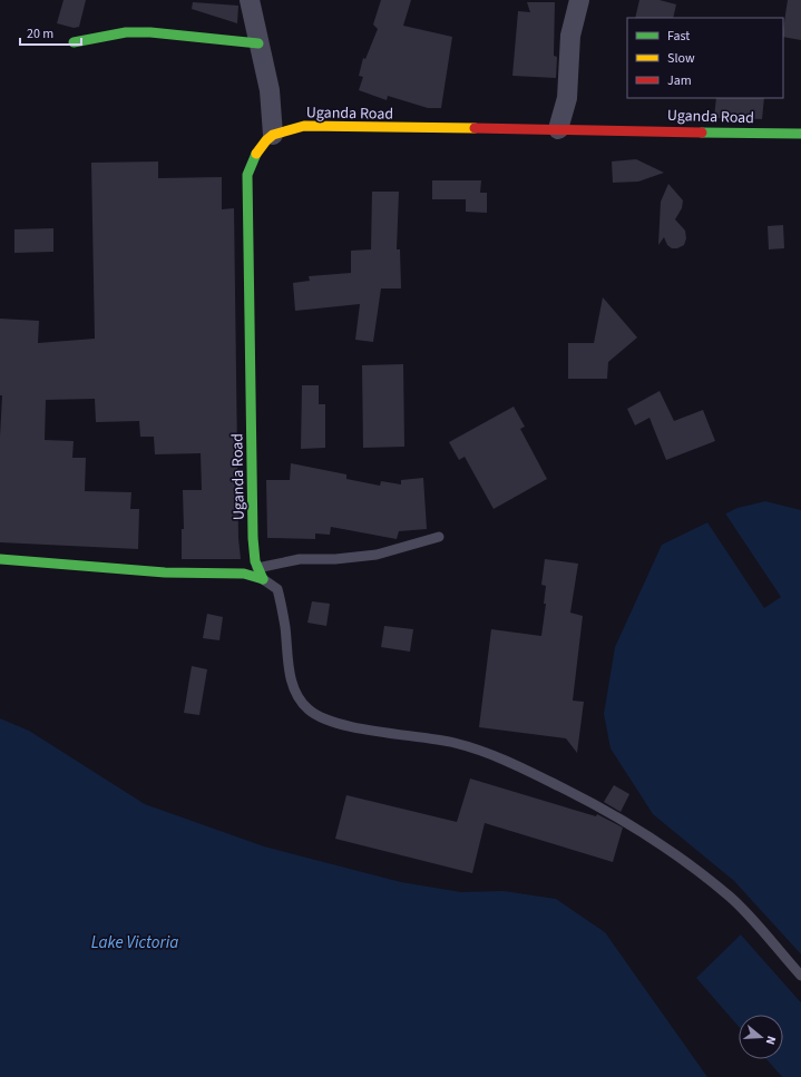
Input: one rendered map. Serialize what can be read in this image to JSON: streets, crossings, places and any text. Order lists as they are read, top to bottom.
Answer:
{
  "streets": {
    "street": ["Uganda Road"]
  },
  "water": ["Lake Victoria"],
  "legend": ["Fast", "Slow", "Jam"],
  "scale_bar": "20 m",
  "north": "right"
}
